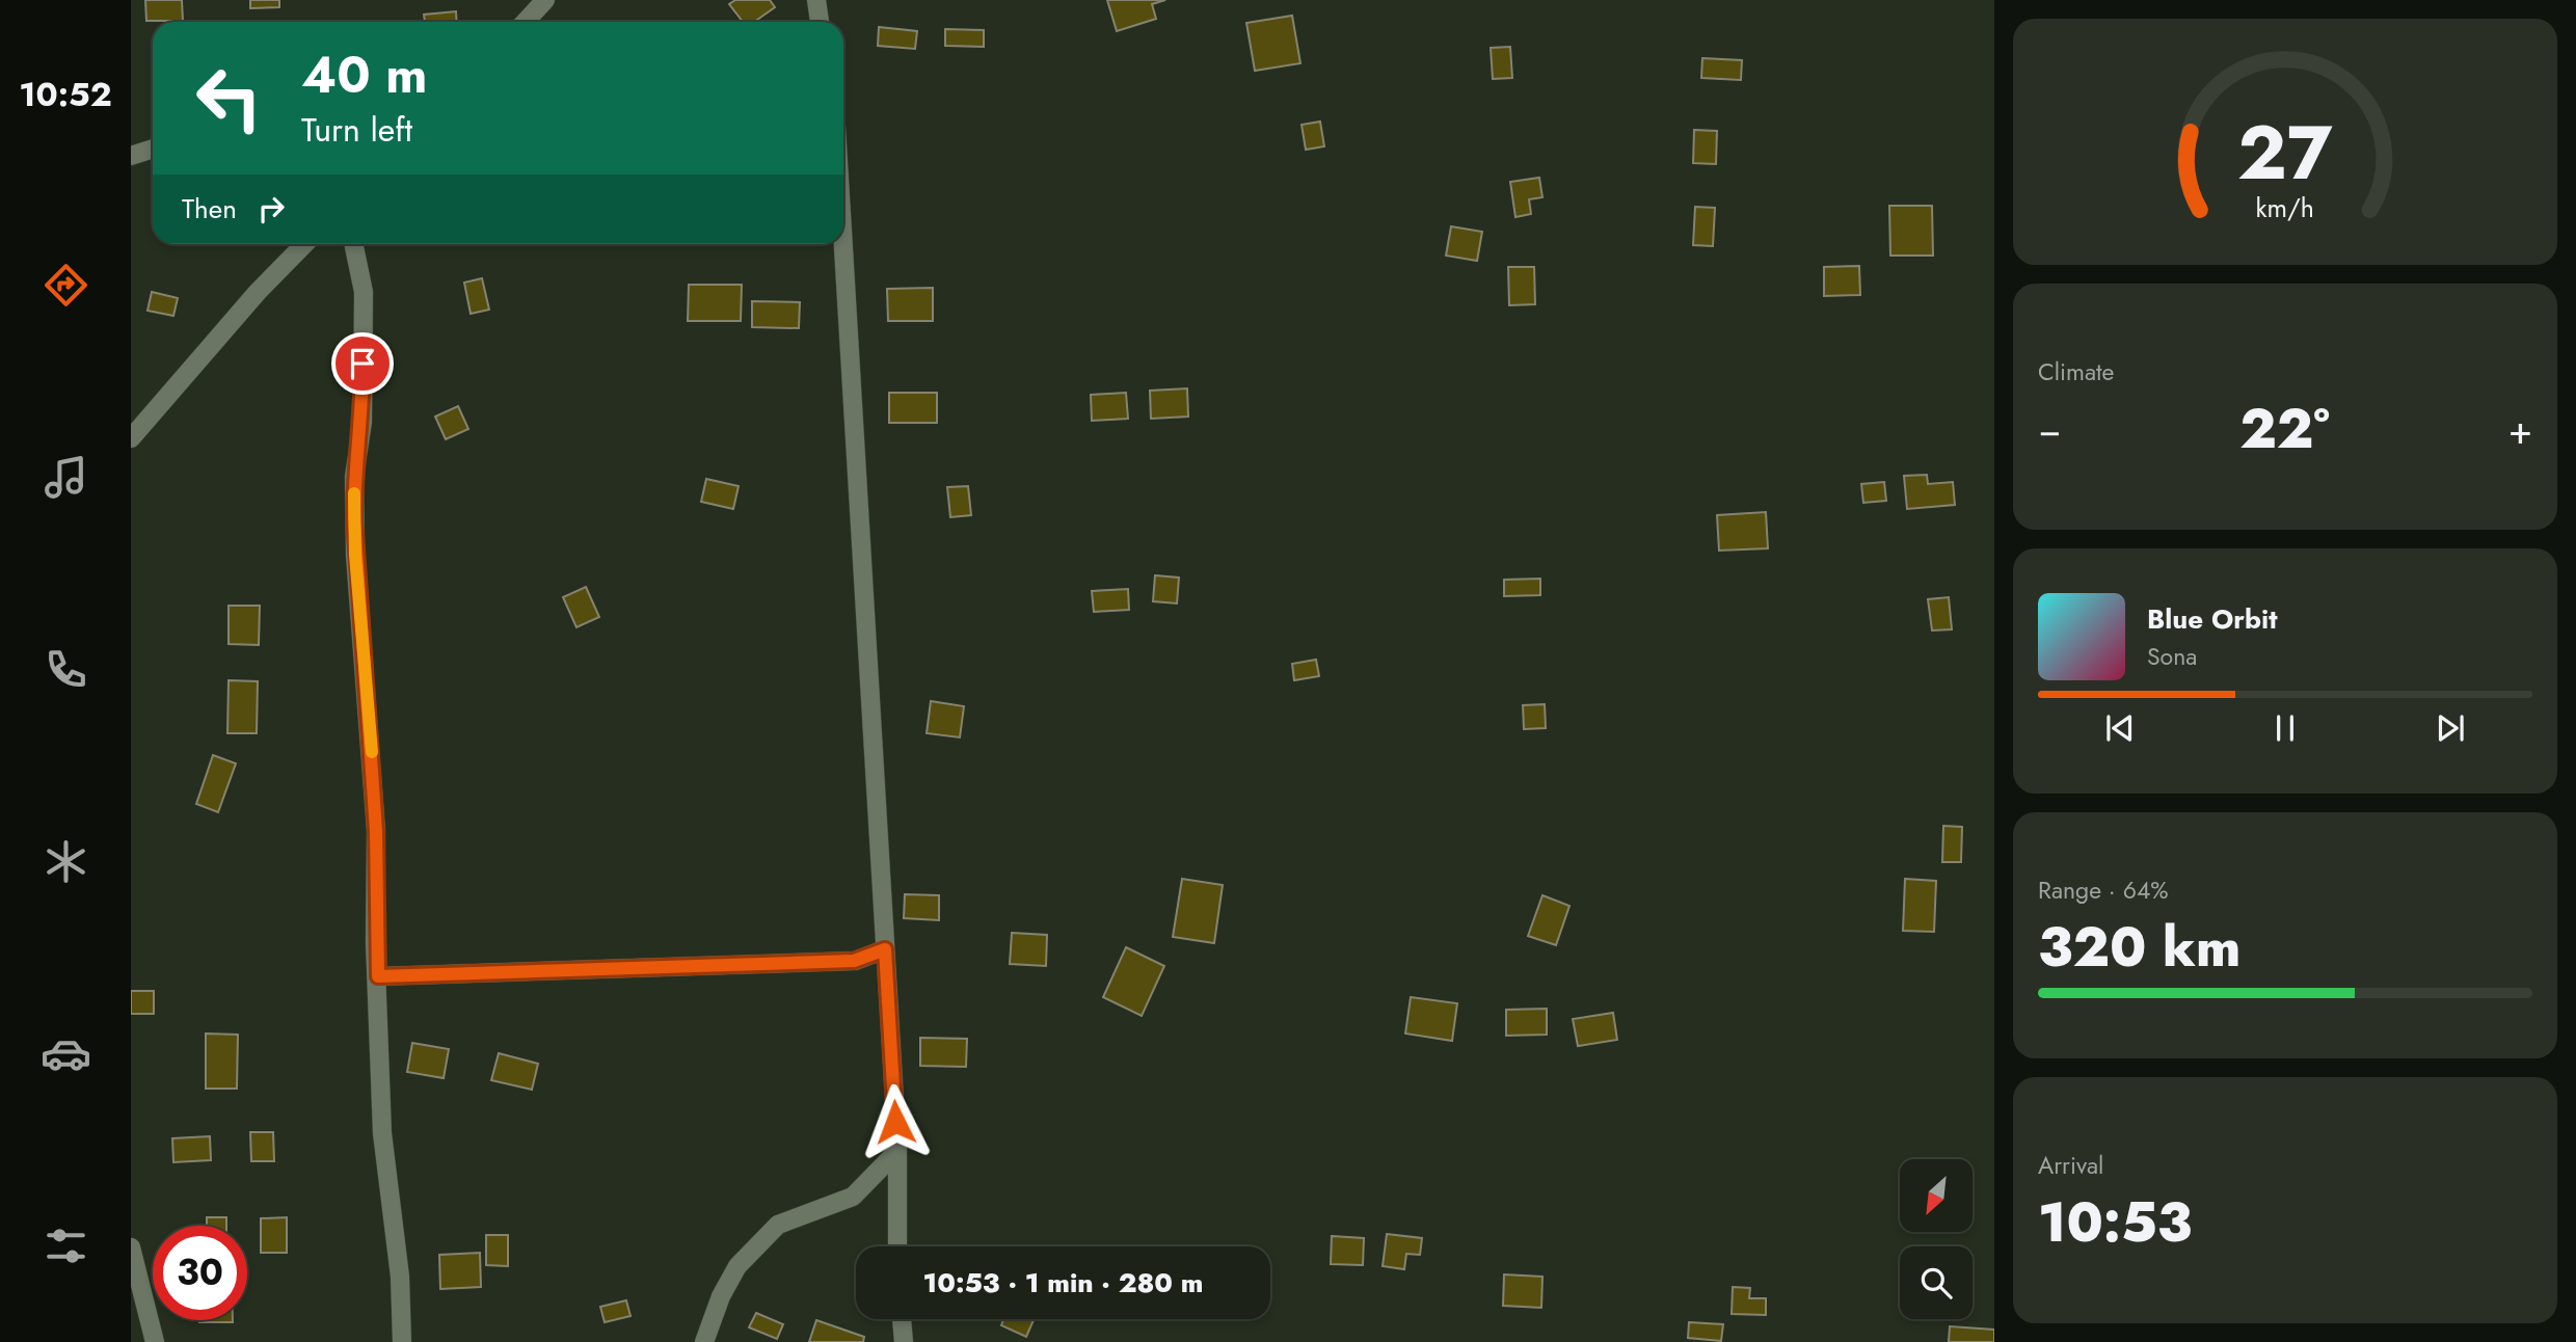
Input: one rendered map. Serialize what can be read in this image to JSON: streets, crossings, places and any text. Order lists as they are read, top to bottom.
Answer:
{
  "north": "bottom left",
  "page": {
    "tabs": "10:52",
    "turn": ["40 m", "Turn left"],
    "then": "Then",
    "tile": [
      "Climate",
      ["Range · 64%", "320 km"],
      ["Arrival", "10:53"]
    ],
    "heat": ["−", "22°", "+"],
    "song": ["Blue Orbit", "Sona"],
    "limit": "30",
    "trip": "10:53 · 1 min · 280 m",
    "gauge": ["27", "km/h"]
  }
}
